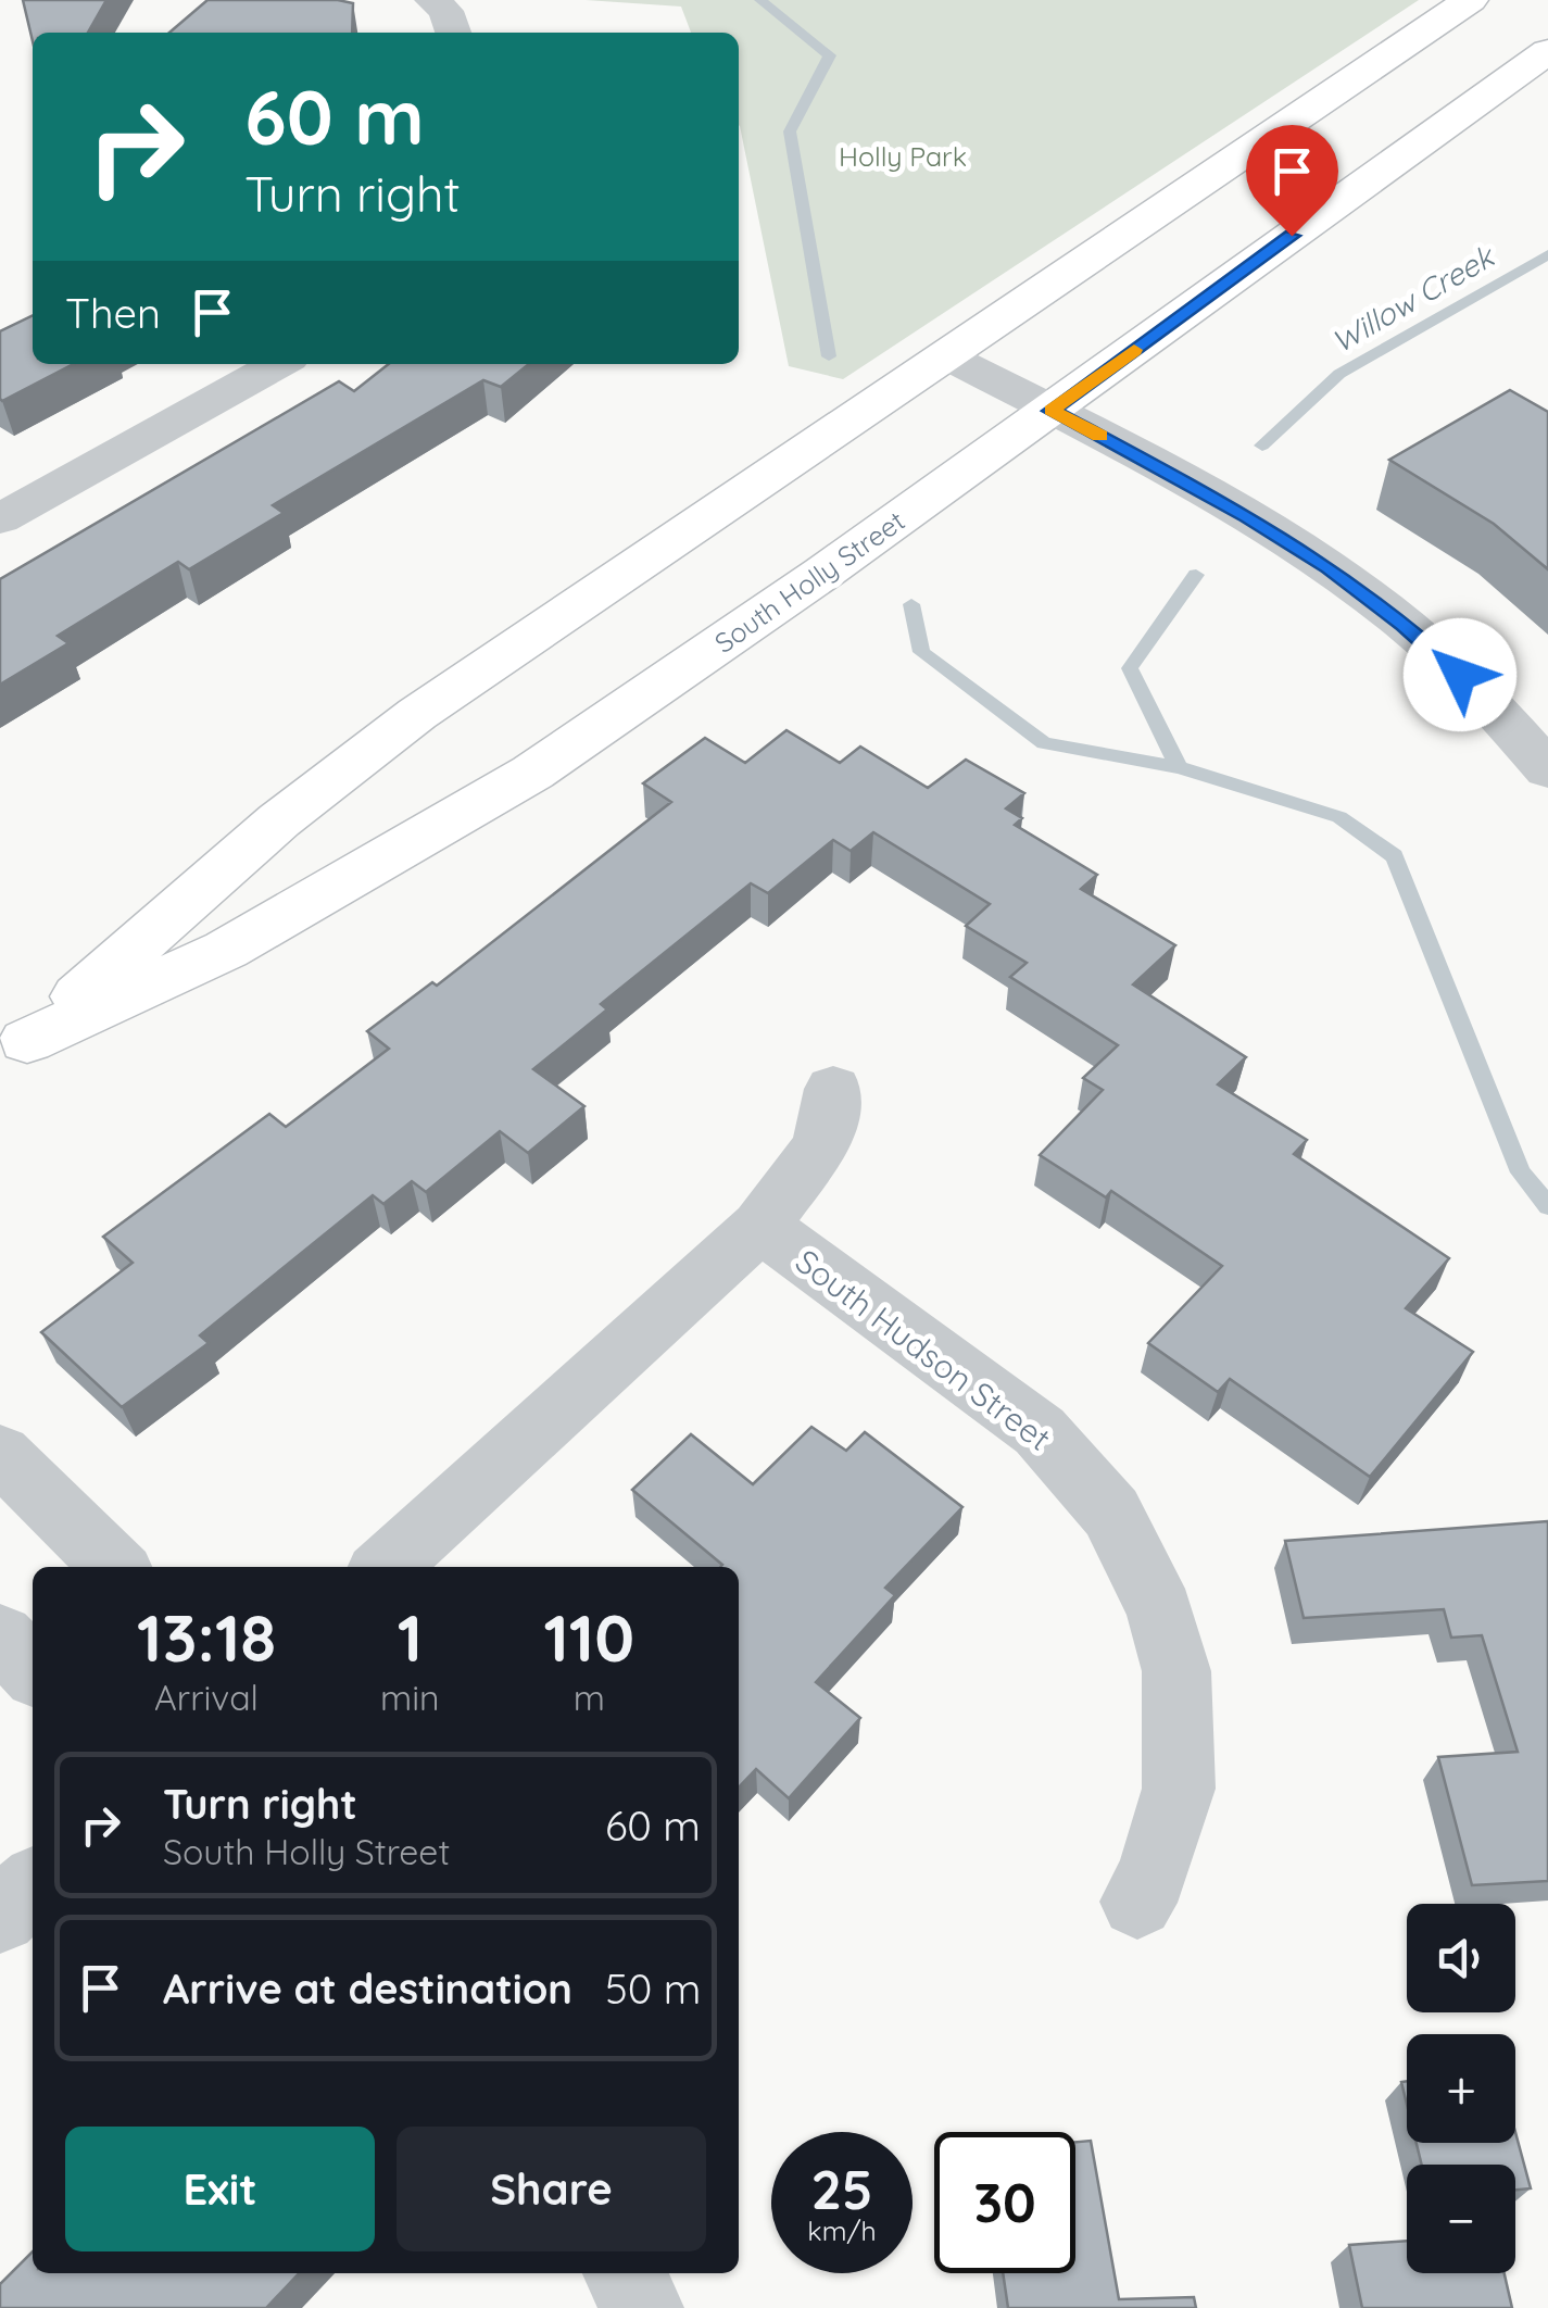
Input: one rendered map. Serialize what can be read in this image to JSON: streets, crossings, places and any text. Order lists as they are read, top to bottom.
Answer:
{
  "streets": {
    "main road": ["South Holly Street"],
    "street": ["South Hudson Street"]
  },
  "water": ["Willow Creek"],
  "parks": ["Holly Park"],
  "page": {
    "turn": ["60 m", "Turn right"],
    "then": "Then",
    "eta": [
      "13:18",
      "Arrival",
      "1",
      "min",
      "110",
      "m"
    ],
    "list": [
      {
        "name": "Turn right",
        "note": "South Holly Street",
        "value": "60 m"
      },
      {
        "name": "Arrive at destination",
        "value": "50 m"
      }
    ],
    "map_buttons": ["+", "−"],
    "buttons": ["Exit", "Share"],
    "speed": "25 km/h",
    "limit": "30"
  }
}
